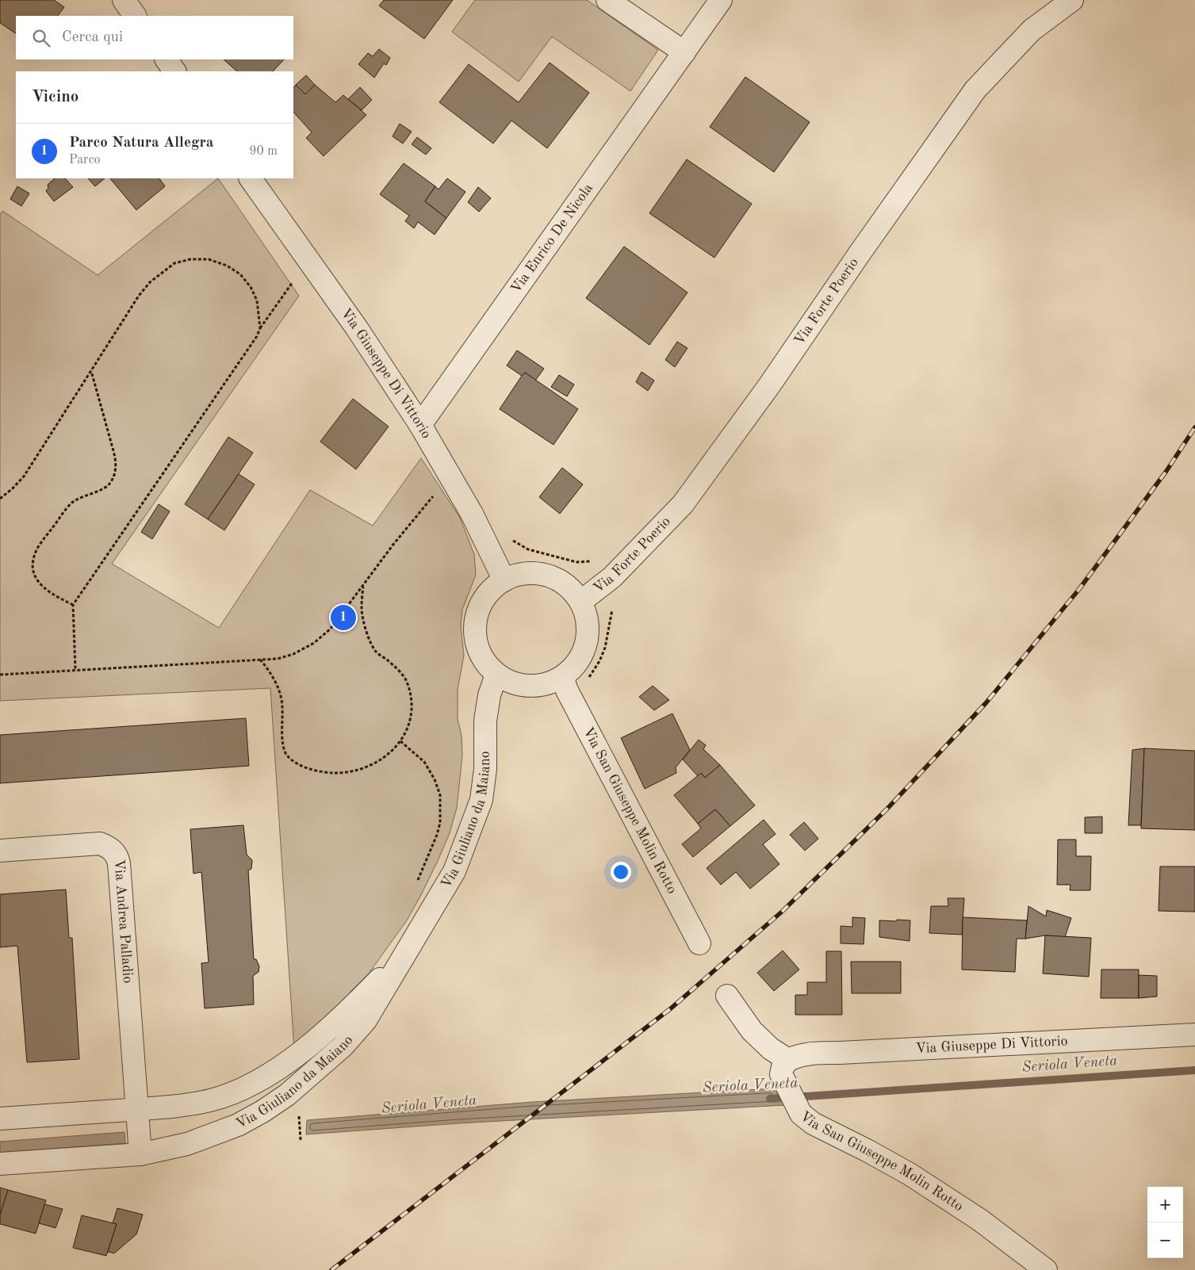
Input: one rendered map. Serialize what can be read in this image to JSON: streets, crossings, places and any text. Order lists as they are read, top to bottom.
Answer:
{
  "streets": {
    "street": [
      "Via Enrico De Nicola",
      "Via Forte Poerio",
      "Via Giuseppe Di Vittorio",
      "Via San Giuseppe Molin Rotto",
      "Via Giuliano da Maiano",
      "Via Andrea Palladio"
    ]
  },
  "crossings": [
    ["Via Enrico De Nicola", "Via Giuseppe Di Vittorio"],
    ["Via Forte Poerio", "Via Giuseppe Di Vittorio"],
    ["Via Forte Poerio", "Via San Giuseppe Molin Rotto"],
    ["Via Forte Poerio", "Via Giuliano da Maiano"],
    ["Via Giuseppe Di Vittorio", "Via San Giuseppe Molin Rotto"],
    ["Via Giuseppe Di Vittorio", "Via Giuliano da Maiano"],
    ["Via San Giuseppe Molin Rotto", "Via Giuliano da Maiano"],
    ["Via Giuliano da Maiano", "Via Andrea Palladio"]
  ],
  "water": ["Seriola Veneta"],
  "page": {
    "search": "Cerca qui",
    "heading": "Vicino",
    "list": [
      {
        "mark": "1",
        "name": "Parco Natura Allegra",
        "note": "Parco",
        "value": "90 m"
      }
    ],
    "pins": "1",
    "map_buttons": ["+", "−"]
  }
}
